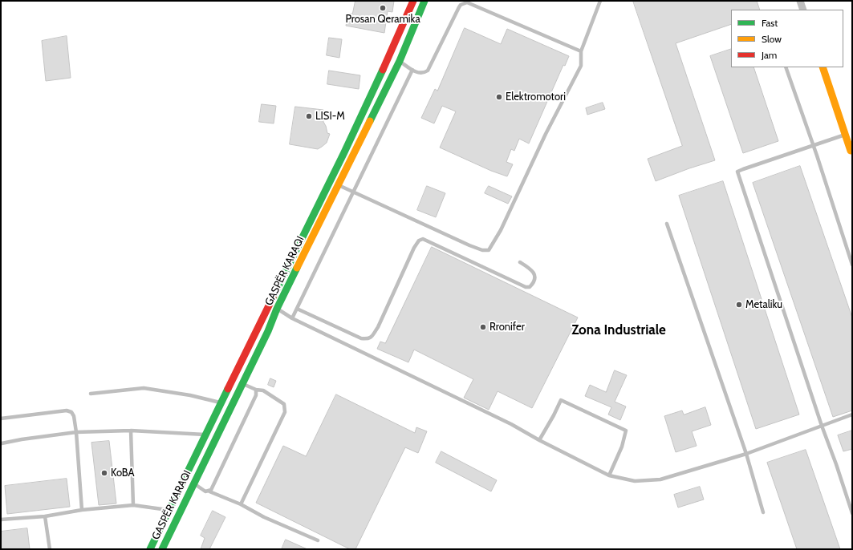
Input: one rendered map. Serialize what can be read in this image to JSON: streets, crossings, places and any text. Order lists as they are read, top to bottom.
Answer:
{
  "streets": {
    "main road": ["GASPËR KARAQI"]
  },
  "districts": ["Zona Industriale"],
  "places": [
    "Prosan Qeramika",
    "Elektromotori",
    "LISI-M",
    "Metaliku",
    "Rronifer",
    "KoBA"
  ],
  "legend": ["Fast", "Slow", "Jam"]
}
